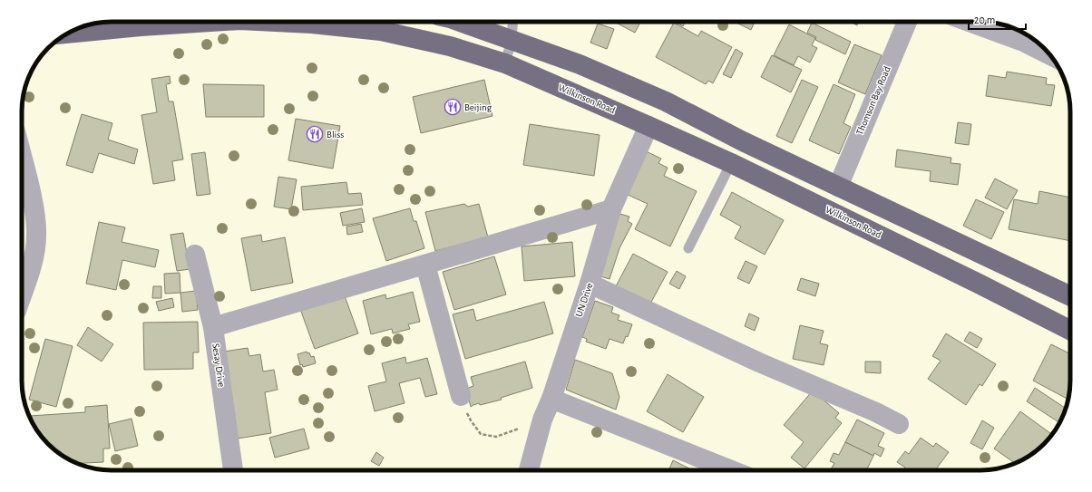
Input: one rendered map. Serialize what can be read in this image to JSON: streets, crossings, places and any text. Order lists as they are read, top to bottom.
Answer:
{
  "streets": {
    "main road": ["Wilkinson Road"],
    "street": ["Thomson Bay Road", "UN Drive", "Sesay Drive"]
  },
  "crossings": [
    ["Wilkinson Road", "UN Drive"]
  ],
  "places": {
    "restaurant": ["Beijing", "Bliss"]
  },
  "scale_bar": "20 m"
}
